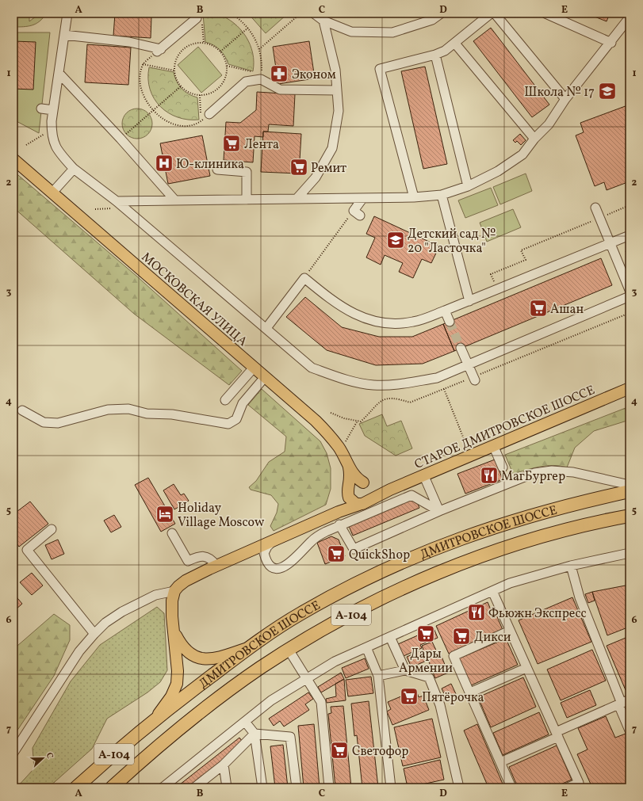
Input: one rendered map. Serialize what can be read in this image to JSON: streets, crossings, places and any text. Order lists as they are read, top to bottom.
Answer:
{
  "streets": {
    "highway": ["ДМИТРОВСКОЕ ШОССЕ", "А-104"],
    "main road": ["МОСКОВСКАЯ УЛИЦА", "СТАРОЕ ДМИТРОВСКОЕ ШОССЕ"]
  },
  "crossings": [
    ["МОСКОВСКАЯ УЛИЦА", "СТАРОЕ ДМИТРОВСКОЕ ШОССЕ"],
    ["СТАРОЕ ДМИТРОВСКОЕ ШОССЕ", "А-104"],
    ["ДМИТРОВСКОЕ ШОССЕ", "А-104"]
  ],
  "places": {
    "pharmacy": ["Эконом"],
    "school or university": ["Школа № 17", "Детский сад № 20 \"Ласточка\""],
    "supermarket": [
      "Лента",
      "Ремит",
      "Ашан",
      "QuickShop",
      "Дары Армении",
      "Дикси",
      "Пятёрочка",
      "Светофор"
    ],
    "hospital": ["Ю-клиника"],
    "restaurant": ["МагБургер", "Фьюжн Экспресс"],
    "hotel": ["Holiday Village Moscow"]
  },
  "north": "right",
  "grid": {
    "columns": [
      "A",
      "B",
      "C",
      "D",
      "E"
    ],
    "rows": [
      "1",
      "2",
      "3",
      "4",
      "5",
      "6",
      "7"
    ]
  }
}
